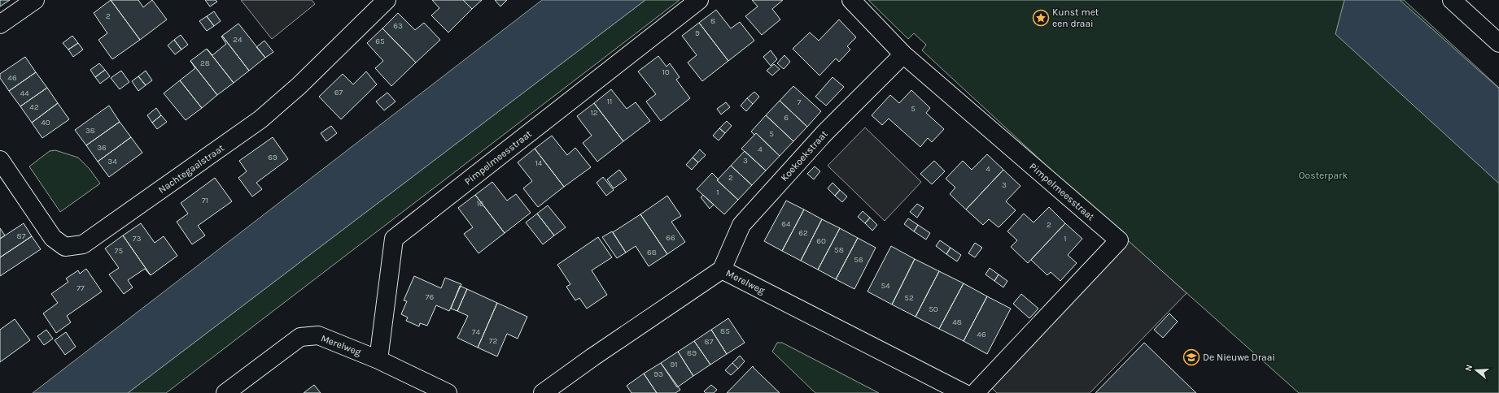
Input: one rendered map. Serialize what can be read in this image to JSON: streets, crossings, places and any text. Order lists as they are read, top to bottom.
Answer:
{
  "streets": {
    "street": [
      "Koekoekstraat",
      "Pimpelmeesstraat",
      "Nachtegaalstraat",
      "Merelweg"
    ]
  },
  "crossings": [
    ["Koekoekstraat", "Pimpelmeesstraat"],
    ["Koekoekstraat", "Merelweg"],
    ["Pimpelmeesstraat", "Merelweg"]
  ],
  "parks": ["Oosterpark"],
  "places": {
    "place": ["Kunst met een draai"],
    "school or university": ["De Nieuwe Draai"]
  },
  "house_numbers": [
    "2",
    "8",
    "63",
    "9",
    "24",
    "65",
    "28",
    "10",
    "46",
    "67",
    "44",
    "11",
    "7",
    "42",
    "5",
    "12",
    "6",
    "40",
    "38",
    "5",
    "36",
    "4",
    "69",
    "3",
    "34",
    "14",
    "4",
    "2",
    "3",
    "1",
    "71",
    "16",
    "64",
    "2",
    "62",
    "87",
    "66",
    "73",
    "1",
    "60",
    "58",
    "75",
    "68",
    "56",
    "54",
    "77",
    "76",
    "52",
    "50",
    "48",
    "85",
    "74",
    "46",
    "72",
    "87",
    "89",
    "91",
    "93"
  ],
  "north": "left"
}
